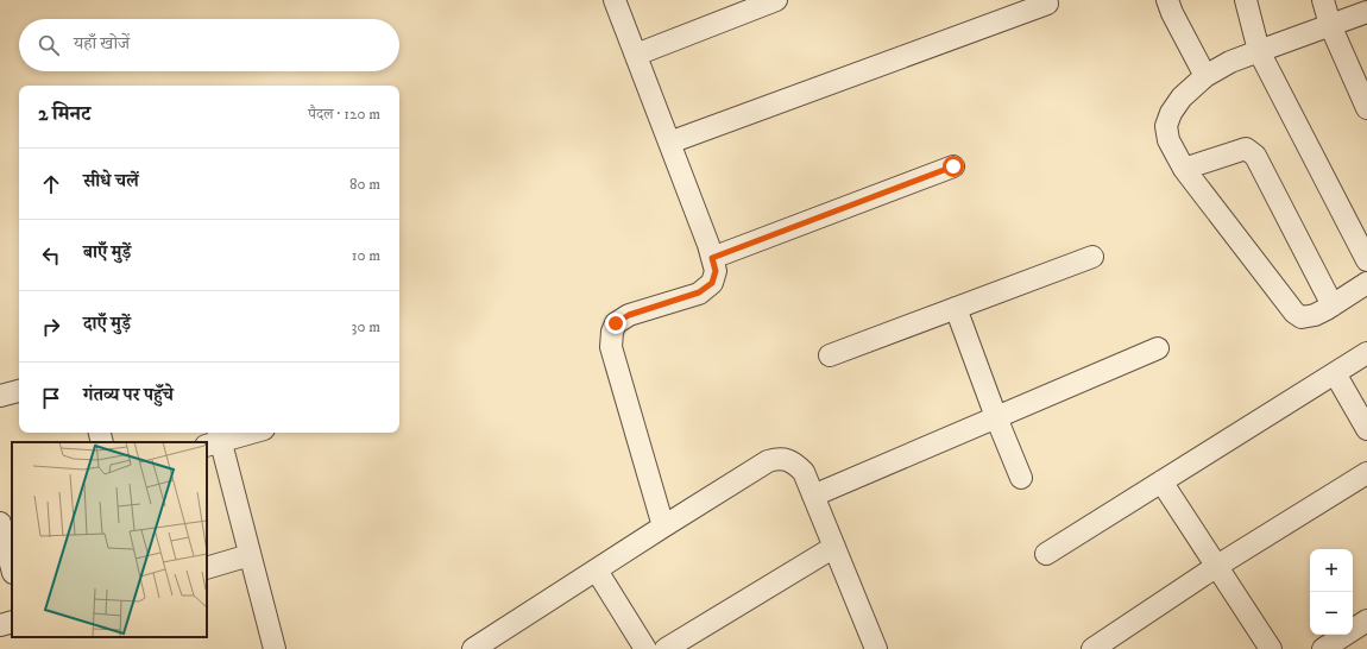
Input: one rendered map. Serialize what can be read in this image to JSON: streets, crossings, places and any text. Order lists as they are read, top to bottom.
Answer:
{
  "page": {
    "search": "यहाँ खोजें",
    "heading": ["2 मिनट", "पैदल · 120 m"],
    "list": [
      ["सीधे चलें", "80 m"],
      ["बाएँ मुड़ें", "10 m"],
      ["दाएँ मुड़ें", "30 m"],
      "गंतव्य पर पहुँचे"
    ],
    "map_buttons": ["+", "−"]
  }
}
